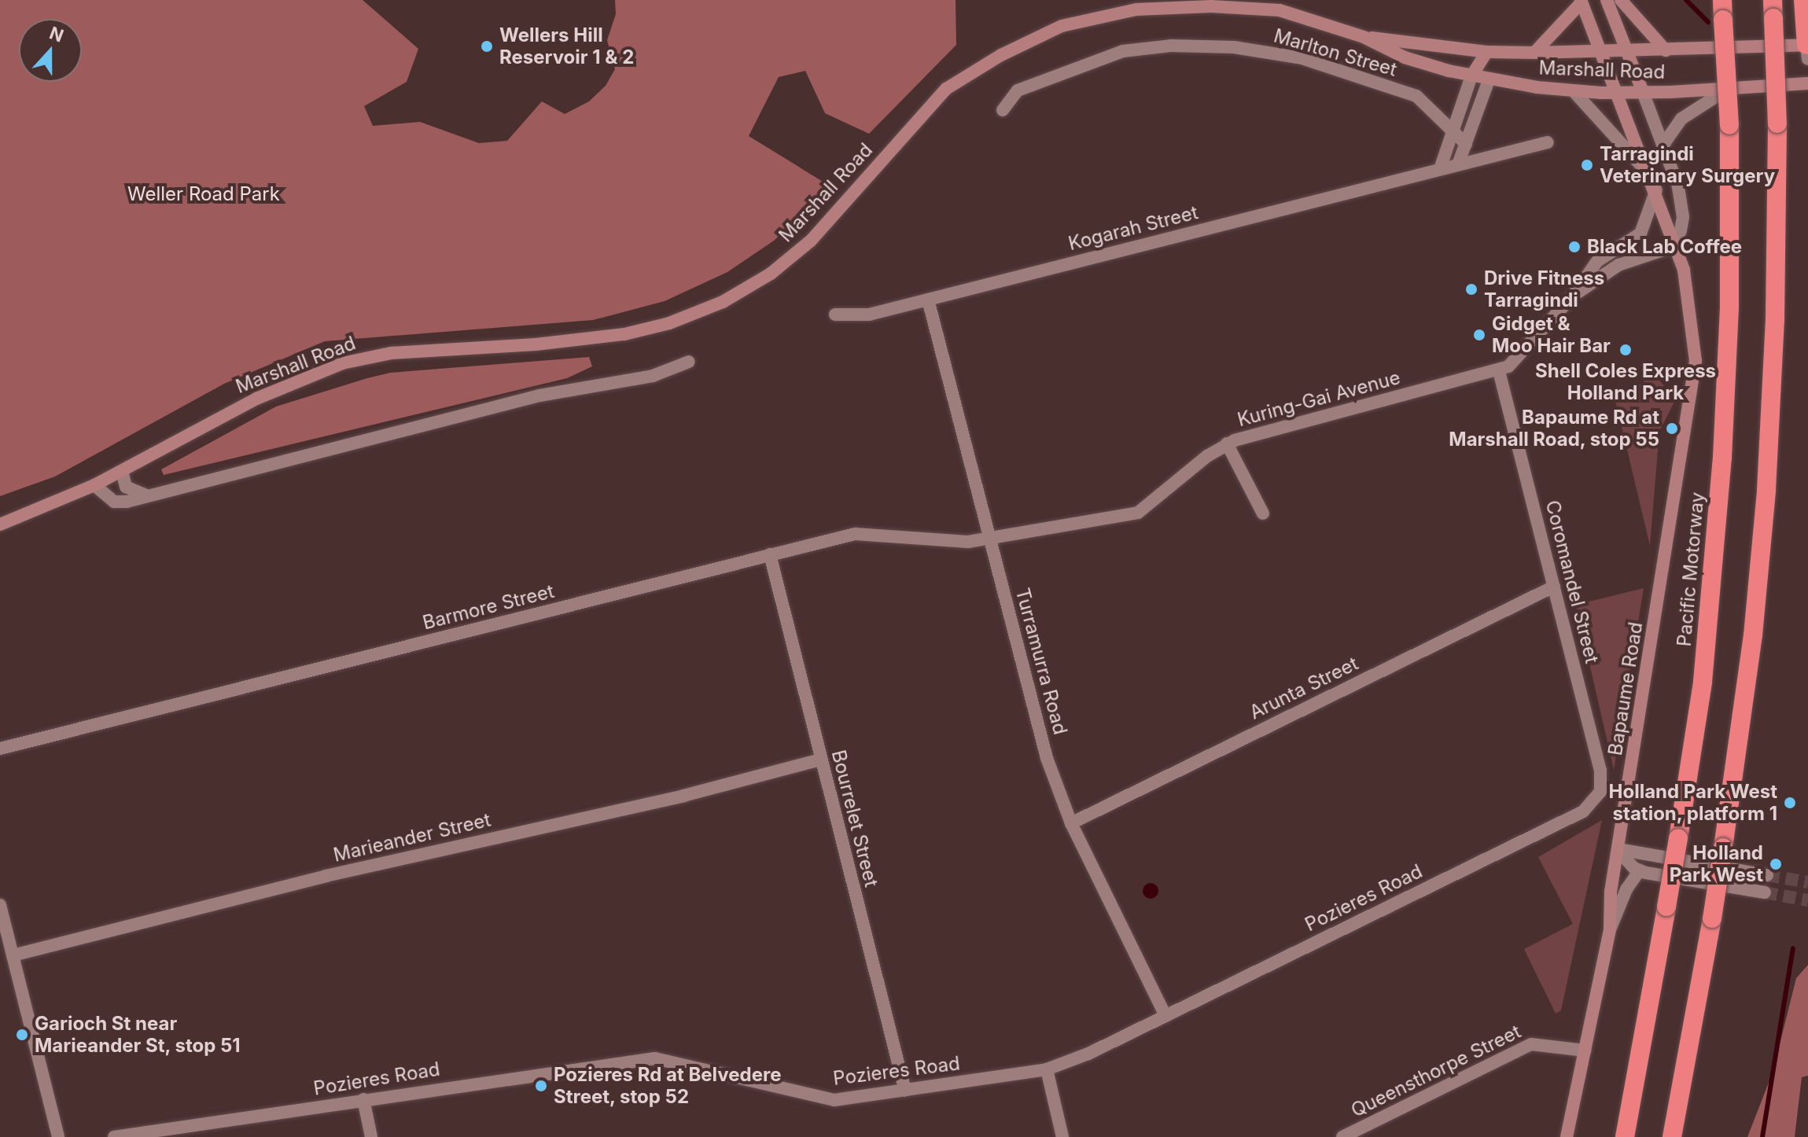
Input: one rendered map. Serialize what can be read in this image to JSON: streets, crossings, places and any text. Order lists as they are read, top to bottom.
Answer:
{
  "streets": {
    "highway": ["Pacific Motorway"],
    "main road": ["Marshall Road", "Bapaume Road"],
    "street": [
      "Marlton Street",
      "Kogarah Street",
      "Kuring-Gai Avenue",
      "Coromandel Street",
      "Barmore Street",
      "Turramurra Road",
      "Arunta Street",
      "Bourrelet Street",
      "Marieander Street",
      "Pozieres Road",
      "Queensthorpe Street"
    ]
  },
  "crossings": [
    ["Marshall Road", "Bapaume Road"],
    ["Kogarah Street", "Turramurra Road"],
    ["Kuring-Gai Avenue", "Coromandel Street"],
    ["Kuring-Gai Avenue", "Barmore Street"],
    ["Kuring-Gai Avenue", "Turramurra Road"],
    ["Kuring-Gai Avenue", "Bapaume Road"],
    ["Coromandel Street", "Arunta Street"],
    ["Coromandel Street", "Pozieres Road"],
    ["Barmore Street", "Turramurra Road"],
    ["Barmore Street", "Bourrelet Street"],
    ["Turramurra Road", "Arunta Street"],
    ["Turramurra Road", "Pozieres Road"],
    ["Bapaume Road", "Queensthorpe Street"],
    ["Bourrelet Street", "Marieander Street"],
    ["Bourrelet Street", "Pozieres Road"]
  ],
  "parks": ["Weller Road Park"],
  "places": [
    "Wellers Hill Reservoir 1 & 2",
    "Tarragindi Veterinary Surgery",
    "Black Lab Coffee",
    "Drive Fitness Tarragindi",
    "Gidget & Moo Hair Bar",
    "Shell Coles Express Holland Park",
    "Bapaume Rd at Marshall Road, stop 55",
    "Holland Park West station, platform 1",
    "Holland Park West",
    "Garioch St near Marieander St, stop 51",
    "Pozieres Rd at Belvedere Street, stop 52"
  ],
  "north": "top"
}
